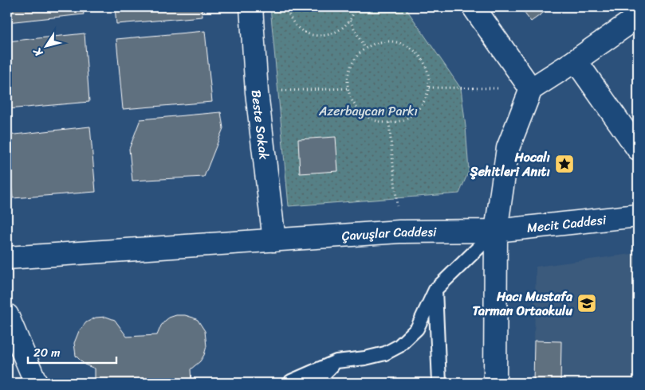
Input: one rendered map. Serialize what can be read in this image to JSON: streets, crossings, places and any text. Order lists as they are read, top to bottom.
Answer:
{
  "streets": {
    "street": ["Beste Sokak", "Mecit Caddesi", "Çavuşlar Caddesi"]
  },
  "crossings": [
    ["Beste Sokak", "Çavuşlar Caddesi"],
    ["Mecit Caddesi", "Çavuşlar Caddesi"]
  ],
  "parks": ["Azerbaycan Parkı"],
  "places": {
    "place": ["Hocalı Şehitleri Anıtı"],
    "school or university": ["Hacı Mustafa Tarman Ortaokulu"]
  },
  "scale_bar": "20 m",
  "north": "bottom left"
}
